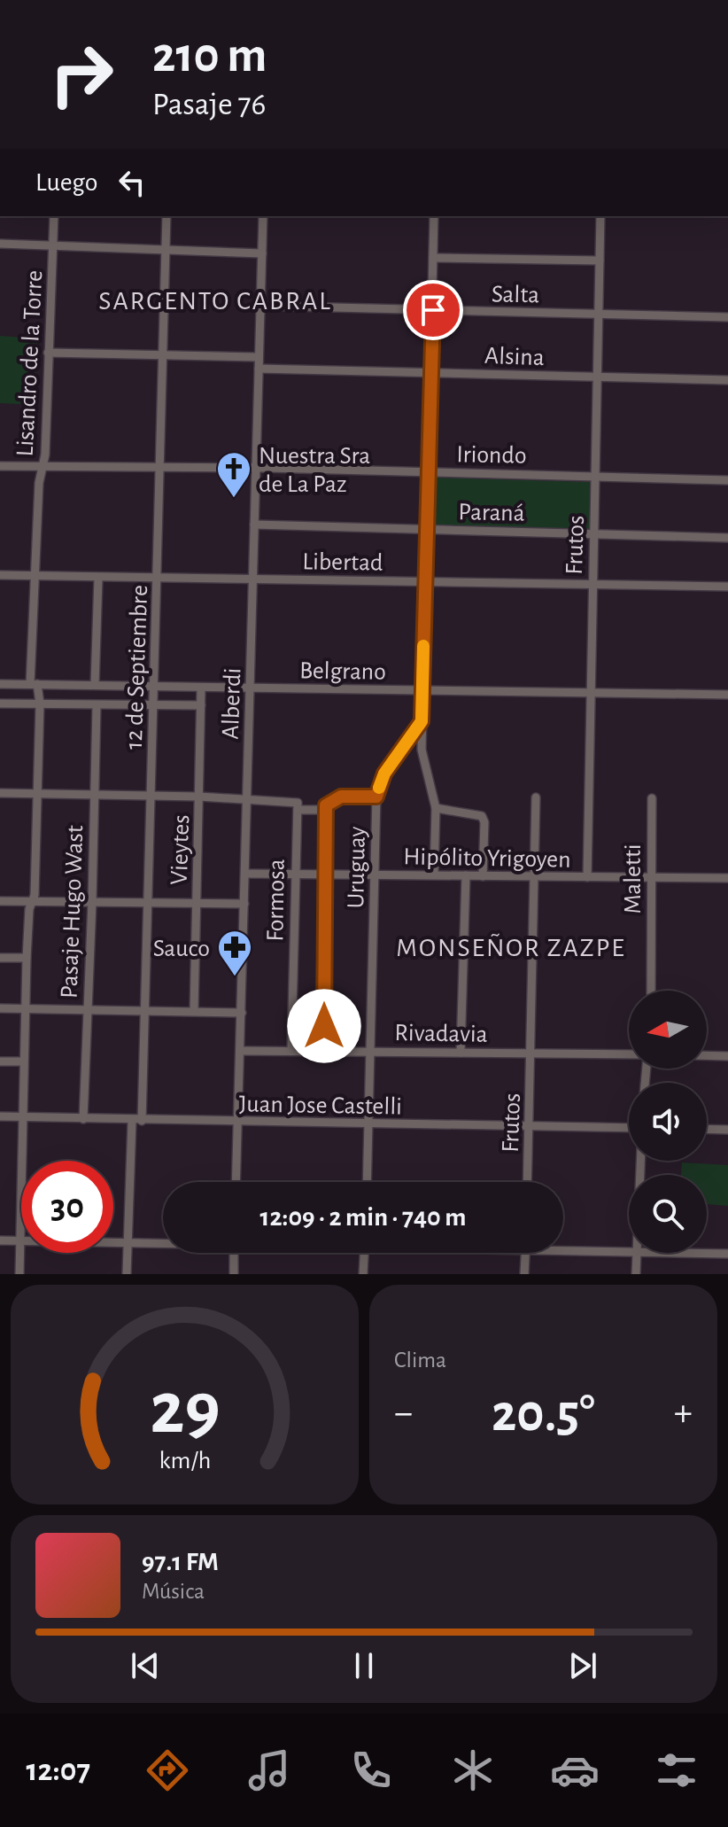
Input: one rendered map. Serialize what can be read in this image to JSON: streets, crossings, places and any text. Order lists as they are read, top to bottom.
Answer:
{
  "streets": {
    "street": [
      "Salta",
      "Alsina",
      "Lisandro de la Torre",
      "Iriondo",
      "Paraná",
      "Frutos",
      "Libertad",
      "12 de Septiembre",
      "Belgrano",
      "Alberdi",
      "Vieytes",
      "Hipólito Yrigoyen",
      "Uruguay",
      "Maletti",
      "Formosa",
      "Pasaje Hugo Wast",
      "Rivadavia",
      "Juan Jose Castelli"
    ]
  },
  "crossings": [
    ["Salta", "Frutos"],
    ["Salta", "Alberdi"],
    ["Alsina", "Frutos"],
    ["Alsina", "Alberdi"],
    ["Lisandro de la Torre", "Iriondo"],
    ["Lisandro de la Torre", "Libertad"],
    ["Lisandro de la Torre", "Belgrano"],
    ["Lisandro de la Torre", "Juan Jose Castelli"],
    ["Iriondo", "Frutos"],
    ["Iriondo", "12 de Septiembre"],
    ["Iriondo", "Alberdi"],
    ["Paraná", "Frutos"],
    ["Paraná", "Alberdi"],
    ["Frutos", "Libertad"],
    ["Frutos", "Belgrano"],
    ["Frutos", "Hipólito Yrigoyen"],
    ["Frutos", "Rivadavia"],
    ["Frutos", "Juan Jose Castelli"],
    ["Libertad", "12 de Septiembre"],
    ["Libertad", "Alberdi"],
    ["12 de Septiembre", "Belgrano"],
    ["12 de Septiembre", "Juan Jose Castelli"],
    ["Belgrano", "Alberdi"],
    ["Belgrano", "Vieytes"],
    ["Alberdi", "Hipólito Yrigoyen"],
    ["Alberdi", "Rivadavia"],
    ["Alberdi", "Juan Jose Castelli"],
    ["Hipólito Yrigoyen", "Uruguay"],
    ["Hipólito Yrigoyen", "Maletti"],
    ["Hipólito Yrigoyen", "Formosa"],
    ["Uruguay", "Rivadavia"],
    ["Uruguay", "Juan Jose Castelli"],
    ["Formosa", "Rivadavia"],
    ["Pasaje Hugo Wast", "Juan Jose Castelli"]
  ],
  "districts": ["SARGENTO CABRAL", "MONSEÑOR ZAZPE"],
  "places": {
    "church": ["Nuestra Sra de La Paz"],
    "pharmacy": ["Sauco"]
  },
  "north": "left",
  "page": {
    "turn": ["210 m", "Pasaje 76"],
    "then": "Luego",
    "limit": "30",
    "trip": "12:09 · 2 min · 740 m",
    "tile": "Clima",
    "heat": ["−", "20.5°", "+"],
    "song": ["97.1 FM", "Música"],
    "tabs": "12:07",
    "gauge": ["29", "km/h"]
  }
}
